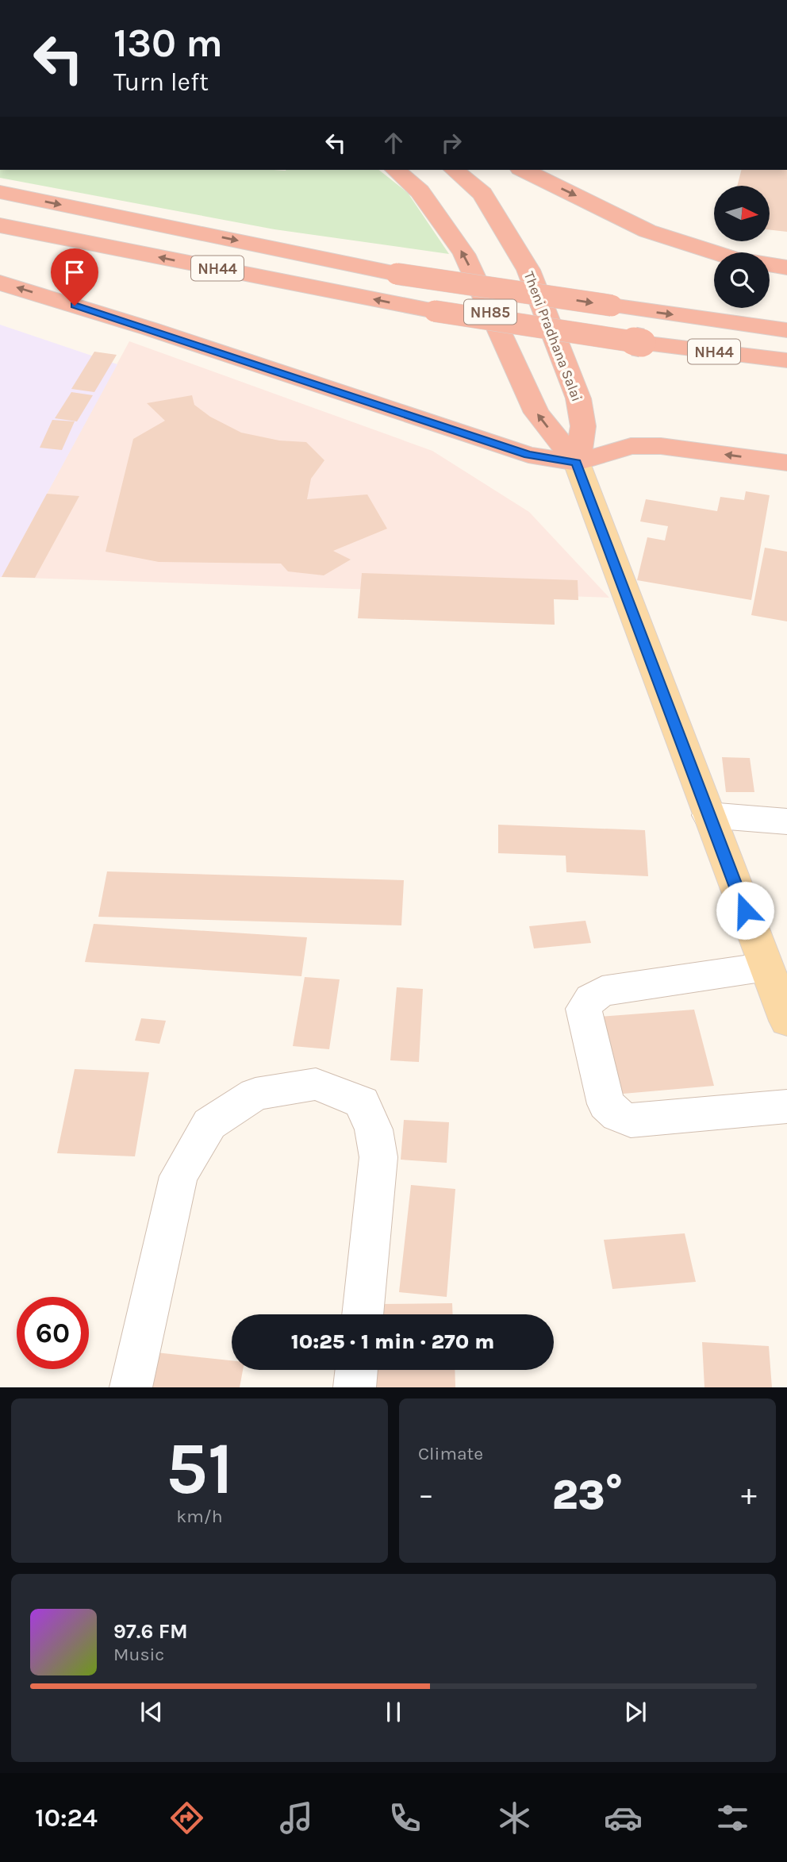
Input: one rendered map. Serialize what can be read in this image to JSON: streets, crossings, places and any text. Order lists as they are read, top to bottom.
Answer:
{
  "streets": {
    "highway": ["NH44", "NH85", "Theni Pradhana Salai"]
  },
  "crossings": [
    ["NH85", "Theni Pradhana Salai"]
  ],
  "north": "right",
  "page": {
    "turn": ["130 m", "Turn left"],
    "limit": "60",
    "trip": "10:25 · 1 min · 270 m",
    "tile": [
      ["51", "km/h"],
      "Climate"
    ],
    "heat": ["−", "23°", "+"],
    "song": ["97.6 FM", "Music"],
    "tabs": "10:24"
  }
}
